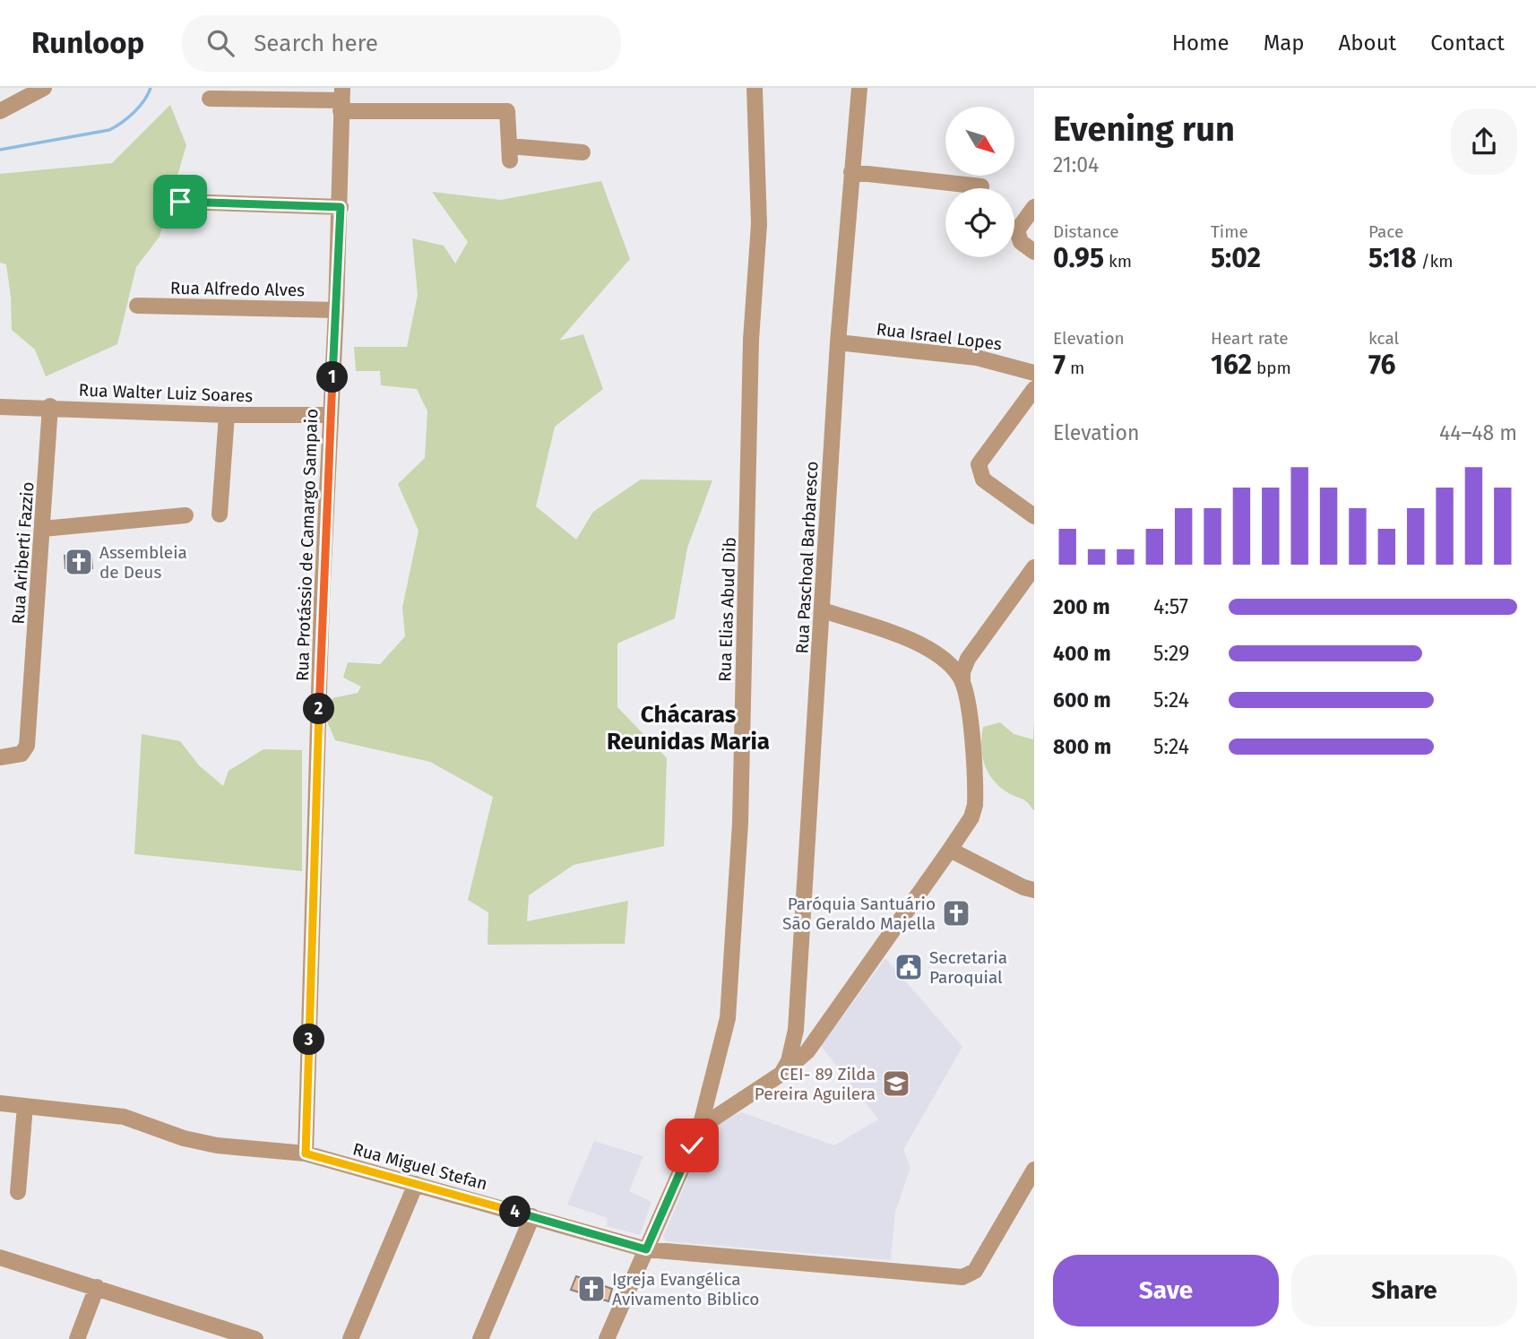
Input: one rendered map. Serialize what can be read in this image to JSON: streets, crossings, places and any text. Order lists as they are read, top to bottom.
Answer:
{
  "streets": {
    "street": [
      "Rua Alfredo Alves",
      "Rua Israel Lopes",
      "Rua Walter Luiz Soares",
      "Rua Protássio de Camargo Sampaio",
      "Rua Ariberti Fazzio",
      "Rua Paschoal Barbaresco",
      "Rua Elias Abud Dib",
      "Rua Miguel Stefan"
    ]
  },
  "crossings": [
    ["Rua Alfredo Alves", "Rua Protássio de Camargo Sampaio"],
    ["Rua Israel Lopes", "Rua Paschoal Barbaresco"],
    ["Rua Walter Luiz Soares", "Rua Protássio de Camargo Sampaio"],
    ["Rua Walter Luiz Soares", "Rua Ariberti Fazzio"],
    ["Rua Protássio de Camargo Sampaio", "Rua Miguel Stefan"],
    ["Rua Elias Abud Dib", "Rua Miguel Stefan"]
  ],
  "districts": ["Chácaras Reunidas Maria"],
  "places": {
    "church": ["Assembleia de Deus", "Paróquia Santuário São Geraldo Majella", "Igreja Evangélica Avivamento Biblico"],
    "public building": ["Secretaria Paroquial"],
    "school or university": ["CEI- 89 Zilda Pereira Aguilera"]
  },
  "north": "bottom right",
  "page": {
    "header": "Runloop",
    "search": "Search here",
    "nav": [
      "Home",
      "Map",
      "About",
      "Contact"
    ],
    "heading": ["Evening run", "21:04"],
    "stats": [
      ["Distance", "0.95 km"],
      ["Time", "5:02"],
      ["Pace", "5:18 /km"],
      ["Elevation", "7 m"],
      ["Heart rate", "162 bpm"],
      ["kcal", "76"]
    ],
    "pins": [
      "1",
      "2",
      "3",
      "4"
    ],
    "chart": ["Elevation", "44–48 m"],
    "list": [
      {
        "name": "200 m",
        "note": "4:57"
      },
      {
        "name": "400 m",
        "note": "5:29"
      },
      {
        "name": "600 m",
        "note": "5:24"
      },
      {
        "name": "800 m",
        "note": "5:24"
      }
    ],
    "buttons": ["Save", "Share"]
  }
}
